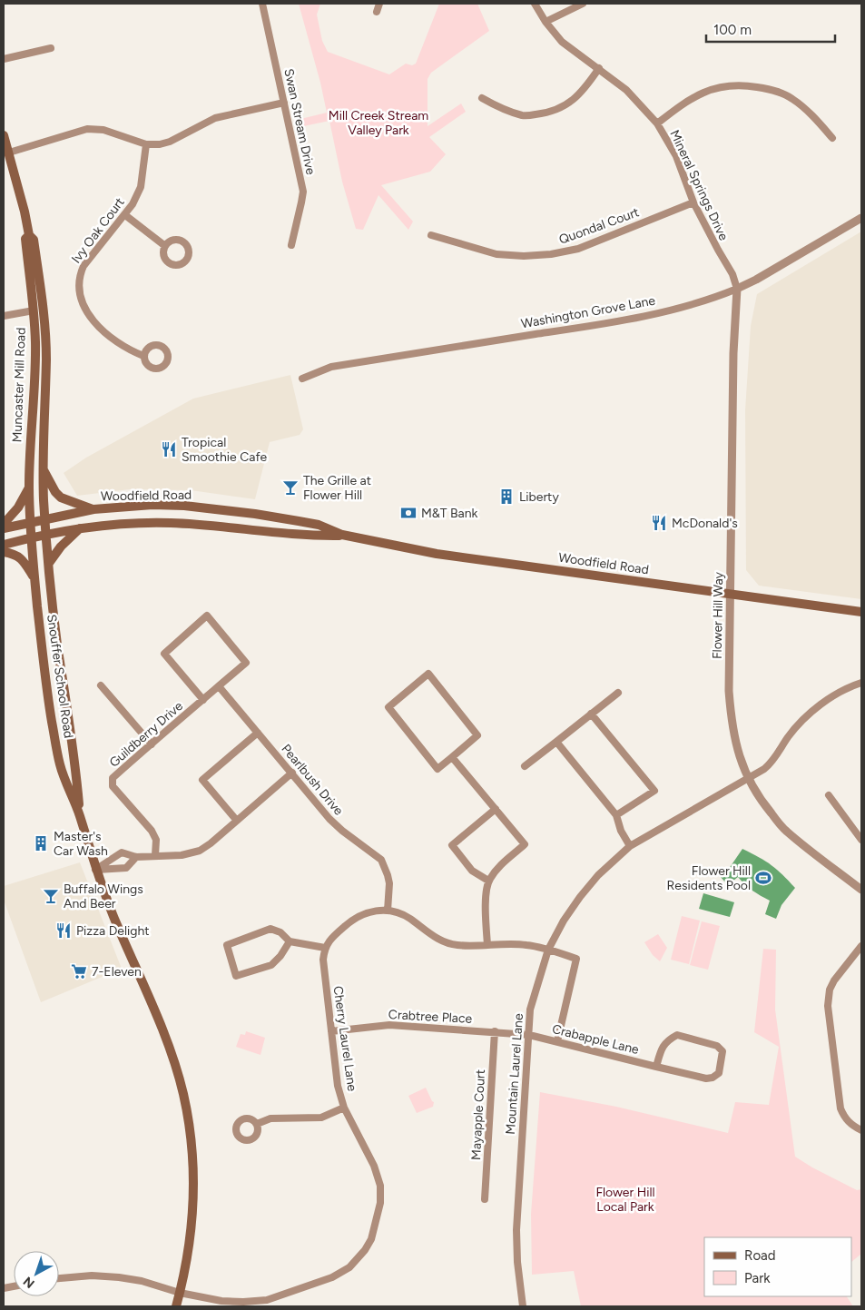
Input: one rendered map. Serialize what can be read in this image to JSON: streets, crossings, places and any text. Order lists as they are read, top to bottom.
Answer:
{
  "streets": {
    "main road": ["Muncaster Mill Road", "Woodfield Road", "Snouffer School Road"],
    "street": [
      "Swan Stream Drive",
      "Mineral Springs Drive",
      "Quondal Court",
      "Ivy Oak Court",
      "Washington Grove Lane",
      "Flower Hill Way",
      "Guildberry Drive",
      "Pearlbush Drive",
      "Crabtree Place",
      "Cherry Laurel Lane",
      "Crabapple Lane",
      "Mountain Laurel Lane",
      "Mayapple Court"
    ]
  },
  "crossings": [
    ["Mineral Springs Drive", "Quondal Court"],
    ["Mineral Springs Drive", "Washington Grove Lane"],
    ["Mineral Springs Drive", "Flower Hill Way"],
    ["Washington Grove Lane", "Flower Hill Way"],
    ["Muncaster Mill Road", "Woodfield Road"],
    ["Muncaster Mill Road", "Snouffer School Road"],
    ["Woodfield Road", "Flower Hill Way"],
    ["Woodfield Road", "Snouffer School Road"],
    ["Flower Hill Way", "Mountain Laurel Lane"],
    ["Snouffer School Road", "Cherry Laurel Lane"],
    ["Guildberry Drive", "Pearlbush Drive"],
    ["Crabtree Place", "Cherry Laurel Lane"],
    ["Crabtree Place", "Crabapple Lane"],
    ["Crabtree Place", "Mountain Laurel Lane"],
    ["Crabtree Place", "Mayapple Court"],
    ["Crabapple Lane", "Mountain Laurel Lane"]
  ],
  "parks": ["Mill Creek Stream Valley Park", "Flower Hill Local Park"],
  "places": {
    "restaurant": ["Tropical Smoothie Cafe", "McDonald's", "Pizza Delight"],
    "bar": ["The Grille at Flower Hill", "Buffalo Wings And Beer"],
    "building": ["Liberty", "Master's Car Wash"],
    "bank": ["M&T Bank"],
    "sports": ["Flower Hill Residents Pool"],
    "supermarket": ["7-Eleven"]
  },
  "legend": ["Road", "Park"],
  "scale_bar": "100 m",
  "north": "bottom left"
}
